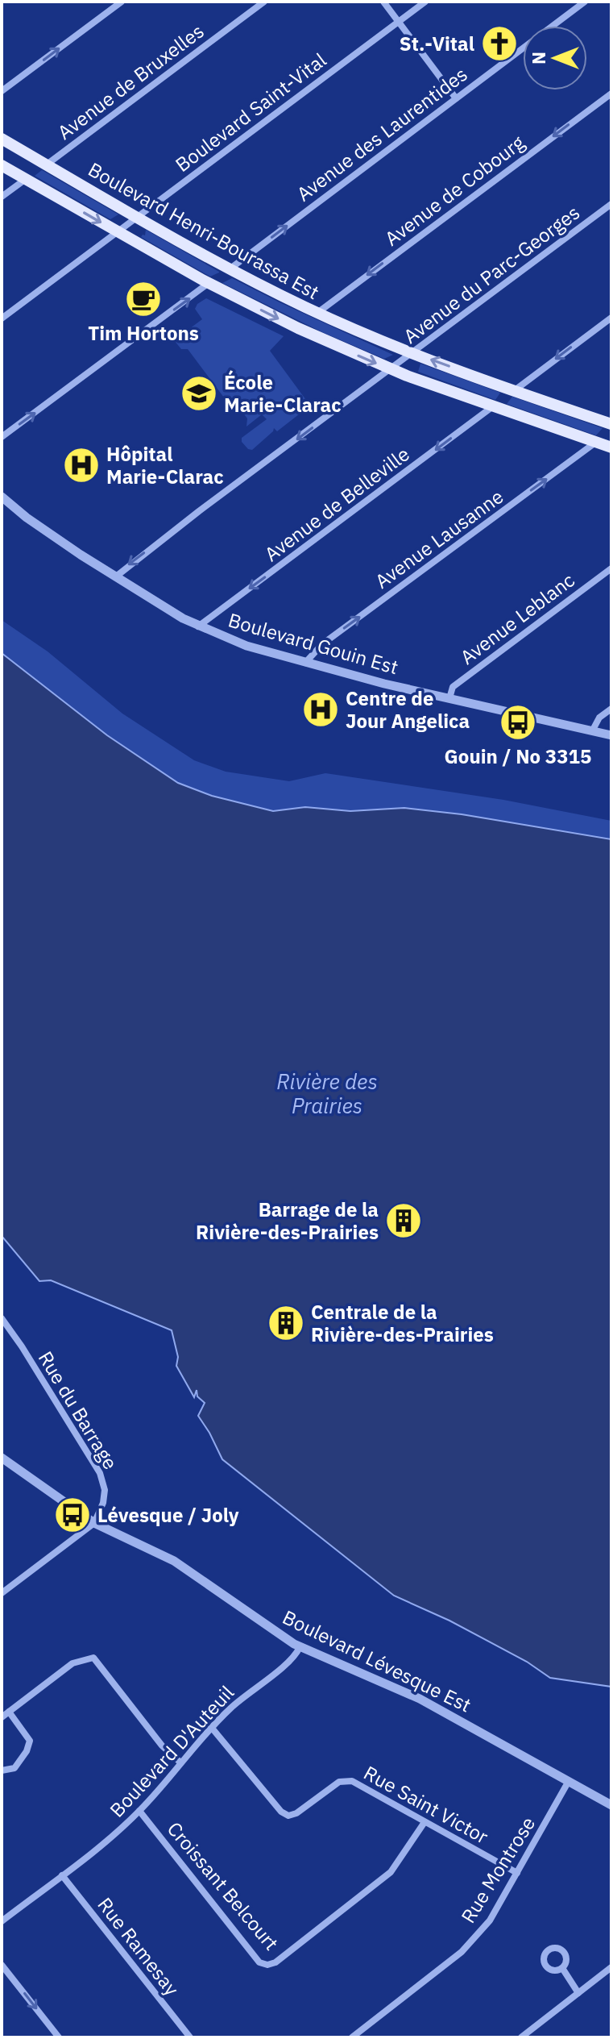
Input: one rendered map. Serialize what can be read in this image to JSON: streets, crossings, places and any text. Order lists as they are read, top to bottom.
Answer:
{
  "streets": {
    "main road": ["Boulevard Henri-Bourassa Est"],
    "street": [
      "Avenue de Bruxelles",
      "Boulevard Saint-Vital",
      "Avenue des Laurentides",
      "Avenue de Cobourg",
      "Avenue du Parc-Georges",
      "Avenue de Belleville",
      "Avenue Lausanne",
      "Avenue Leblanc",
      "Boulevard Gouin Est",
      "Rue du Barrage",
      "Boulevard Lévesque Est",
      "Boulevard D'Auteuil",
      "Rue Saint Victor",
      "Rue Montrose",
      "Croissant Belcourt",
      "Rue Ramesay"
    ]
  },
  "crossings": [
    ["Avenue de Bruxelles", "Boulevard Henri-Bourassa Est"],
    ["Boulevard Saint-Vital", "Boulevard Henri-Bourassa Est"],
    ["Avenue des Laurentides", "Boulevard Henri-Bourassa Est"],
    ["Avenue de Cobourg", "Boulevard Henri-Bourassa Est"],
    ["Boulevard Henri-Bourassa Est", "Avenue du Parc-Georges"],
    ["Boulevard Henri-Bourassa Est", "Avenue de Belleville"],
    ["Boulevard Henri-Bourassa Est", "Avenue Lausanne"],
    ["Avenue du Parc-Georges", "Boulevard Gouin Est"],
    ["Avenue de Belleville", "Boulevard Gouin Est"],
    ["Avenue Lausanne", "Boulevard Gouin Est"],
    ["Avenue Leblanc", "Boulevard Gouin Est"],
    ["Rue du Barrage", "Boulevard Lévesque Est"],
    ["Boulevard Lévesque Est", "Boulevard D'Auteuil"],
    ["Boulevard Lévesque Est", "Rue Montrose"],
    ["Boulevard D'Auteuil", "Rue Saint Victor"],
    ["Boulevard D'Auteuil", "Croissant Belcourt"],
    ["Boulevard D'Auteuil", "Rue Ramesay"],
    ["Rue Saint Victor", "Rue Montrose"],
    ["Rue Saint Victor", "Croissant Belcourt"]
  ],
  "one_way": [
    "Avenue des Laurentides",
    "Avenue de Cobourg",
    "Avenue du Parc-Georges",
    "Avenue de Belleville",
    "Avenue Lausanne"
  ],
  "water": ["Rivière des Prairies"],
  "places": {
    "church": ["St.-Vital"],
    "cafe": ["Tim Hortons"],
    "school or university": ["École Marie-Clarac"],
    "hospital": ["Hôpital Marie-Clarac", "Centre de Jour Angelica"],
    "bus stop": ["Gouin / No 3315", "Lévesque / Joly"],
    "building": ["Barrage de la Rivière-des-Prairies", "Centrale de la Rivière-des-Prairies"]
  },
  "north": "left"
}
